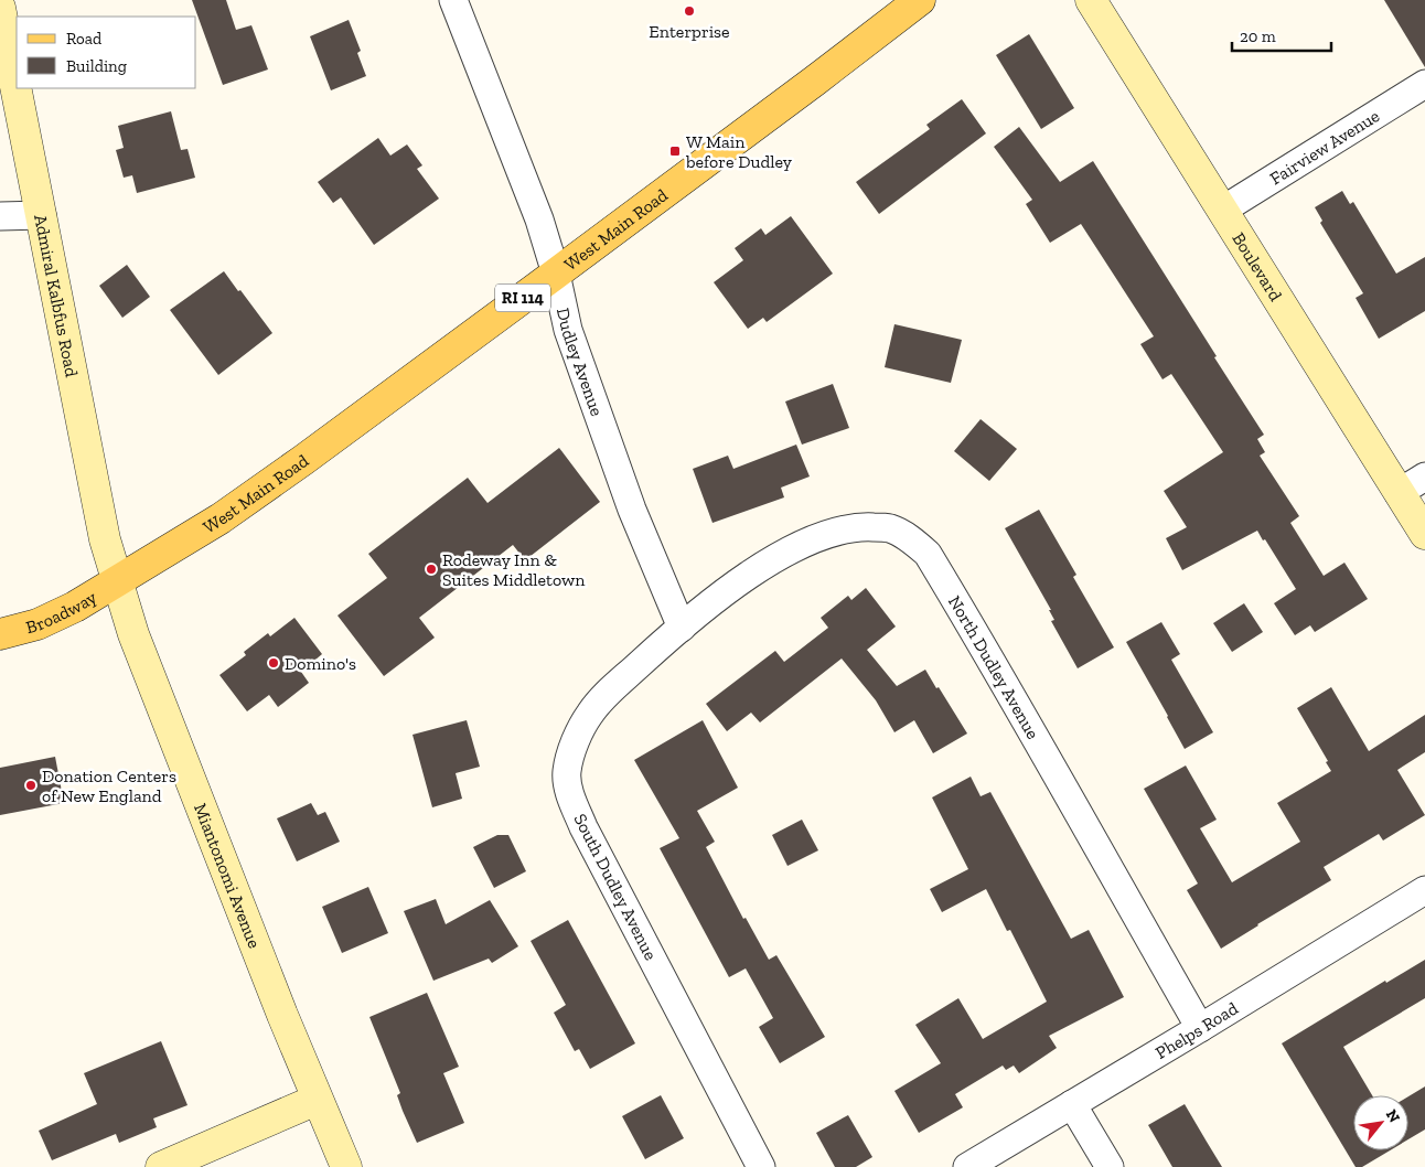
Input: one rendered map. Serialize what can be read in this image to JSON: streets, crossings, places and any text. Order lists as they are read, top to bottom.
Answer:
{
  "streets": {
    "main road": [
      "West Main Road",
      "Boulevard",
      "Admiral Kalbfus Road",
      "RI 114",
      "Broadway",
      "Miantonomi Avenue"
    ],
    "street": [
      "Fairview Avenue",
      "Dudley Avenue",
      "North Dudley Avenue",
      "South Dudley Avenue",
      "Phelps Road"
    ]
  },
  "crossings": [
    ["Fairview Avenue", "Boulevard"],
    ["West Main Road", "Admiral Kalbfus Road"],
    ["West Main Road", "Dudley Avenue"],
    ["West Main Road", "Broadway"],
    ["West Main Road", "Miantonomi Avenue"],
    ["Admiral Kalbfus Road", "Broadway"],
    ["Admiral Kalbfus Road", "Miantonomi Avenue"],
    ["Dudley Avenue", "North Dudley Avenue"],
    ["Dudley Avenue", "South Dudley Avenue"],
    ["Broadway", "Miantonomi Avenue"],
    ["North Dudley Avenue", "South Dudley Avenue"],
    ["North Dudley Avenue", "Phelps Road"]
  ],
  "places": {
    "other": [
      "Enterprise",
      "Rodeway Inn & Suites Middletown",
      "Domino's",
      "Donation Centers of New England"
    ],
    "transit": ["W Main before Dudley"]
  },
  "legend": ["Road", "Building"],
  "scale_bar": "20 m",
  "north": "top right"
}
